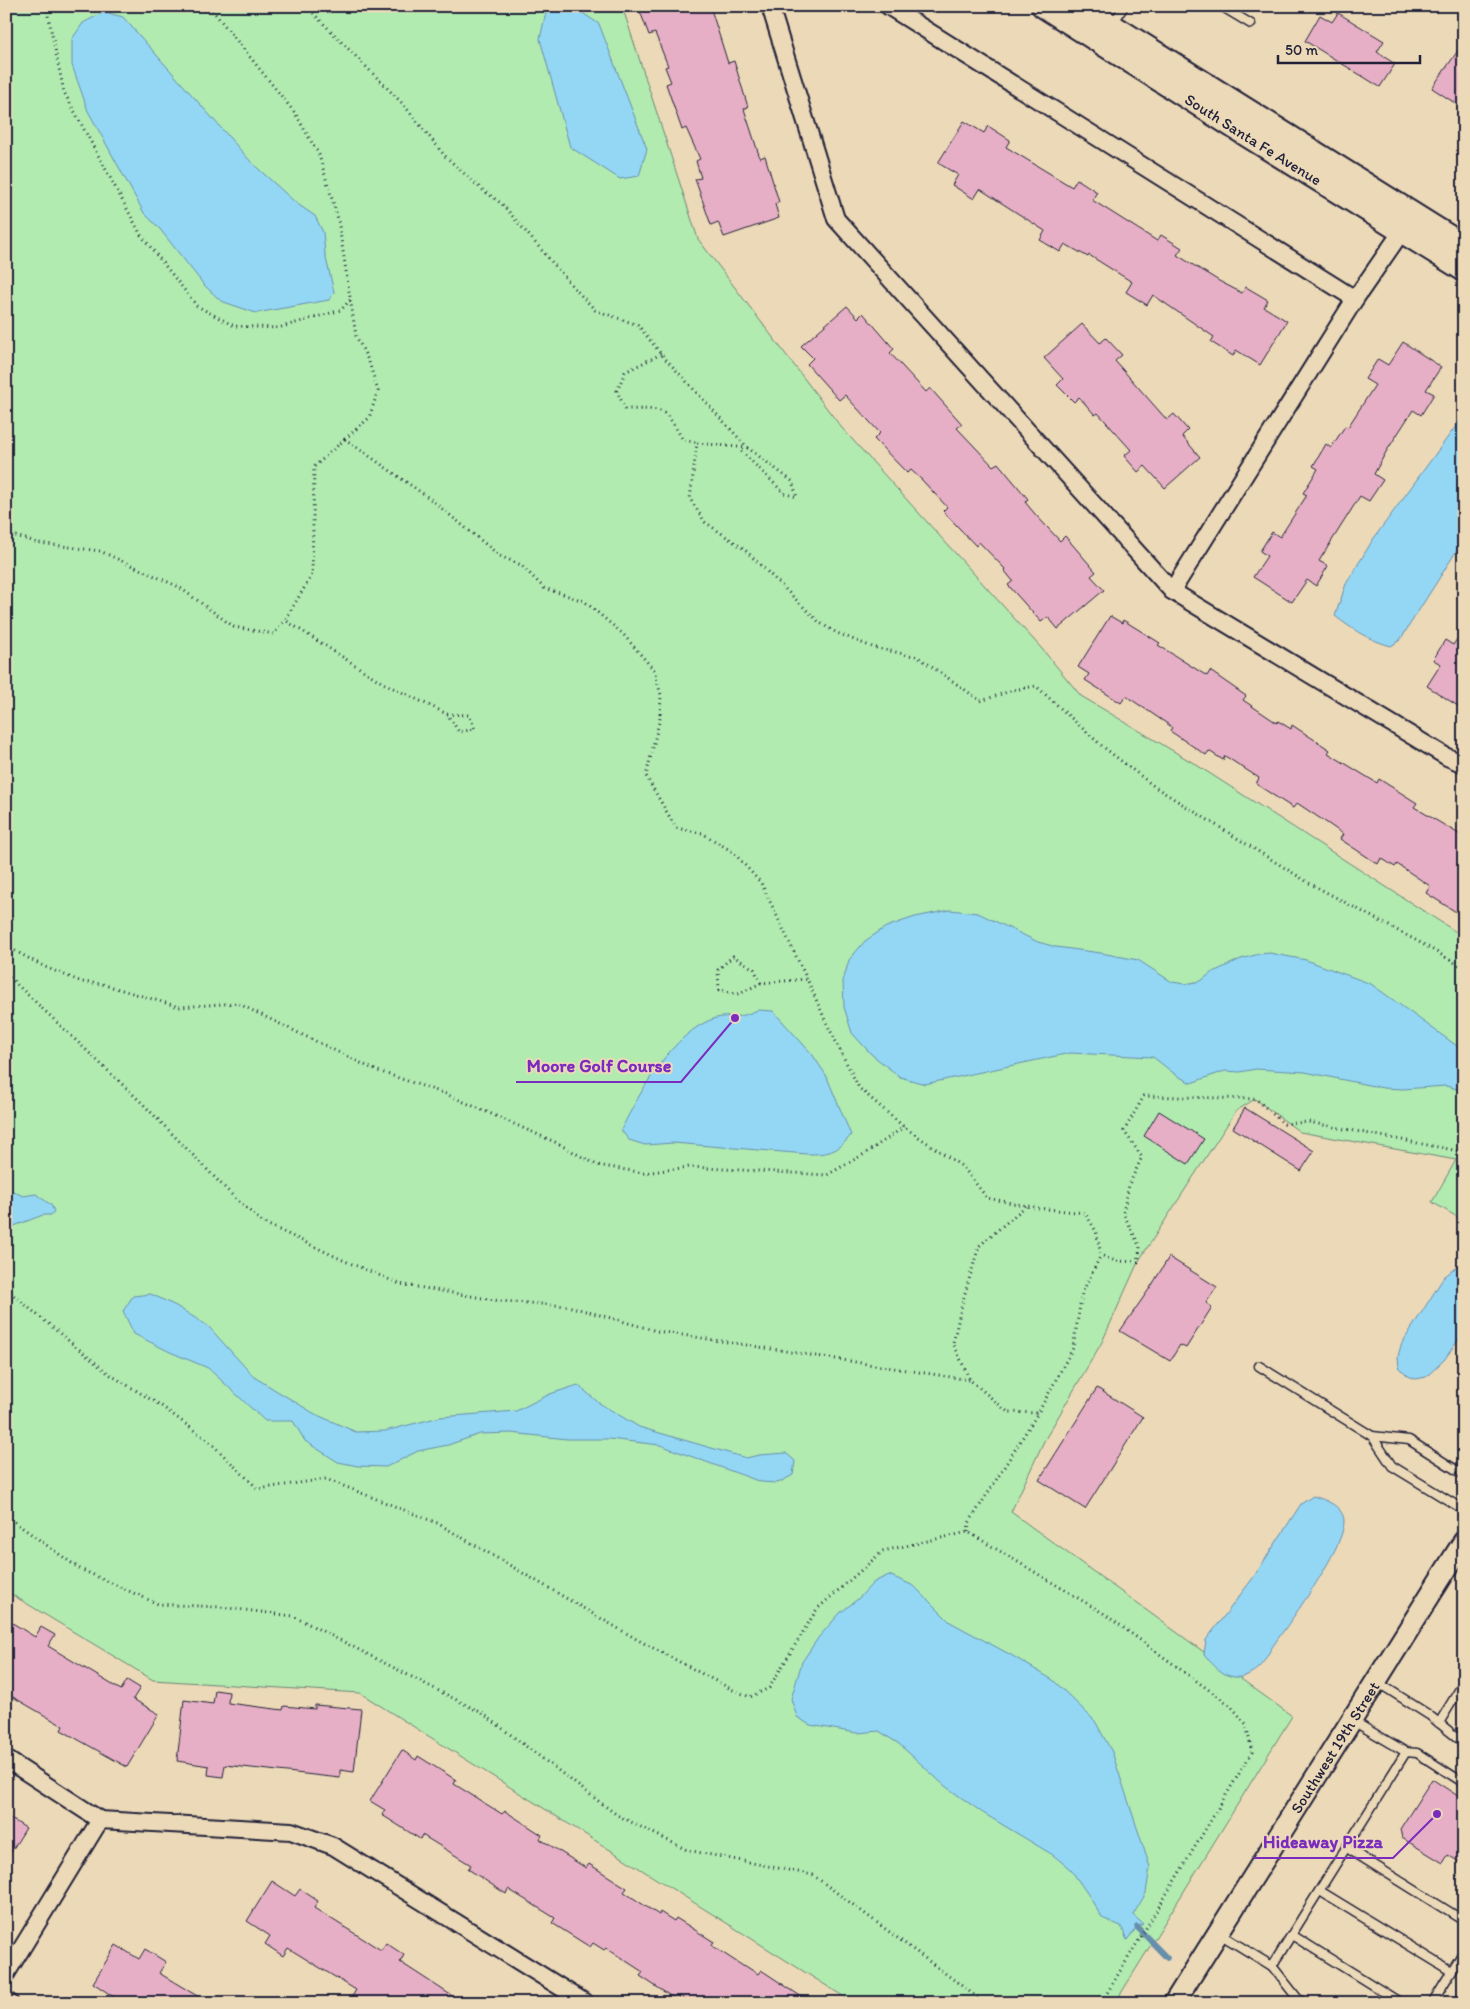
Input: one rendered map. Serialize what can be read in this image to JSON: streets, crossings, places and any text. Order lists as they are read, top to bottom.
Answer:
{
  "streets": {
    "main road": ["South Santa Fe Avenue"],
    "street": ["Southwest 19th Street"]
  },
  "places": ["Moore Golf Course", "Hideaway Pizza"],
  "scale_bar": "50 m"
}
